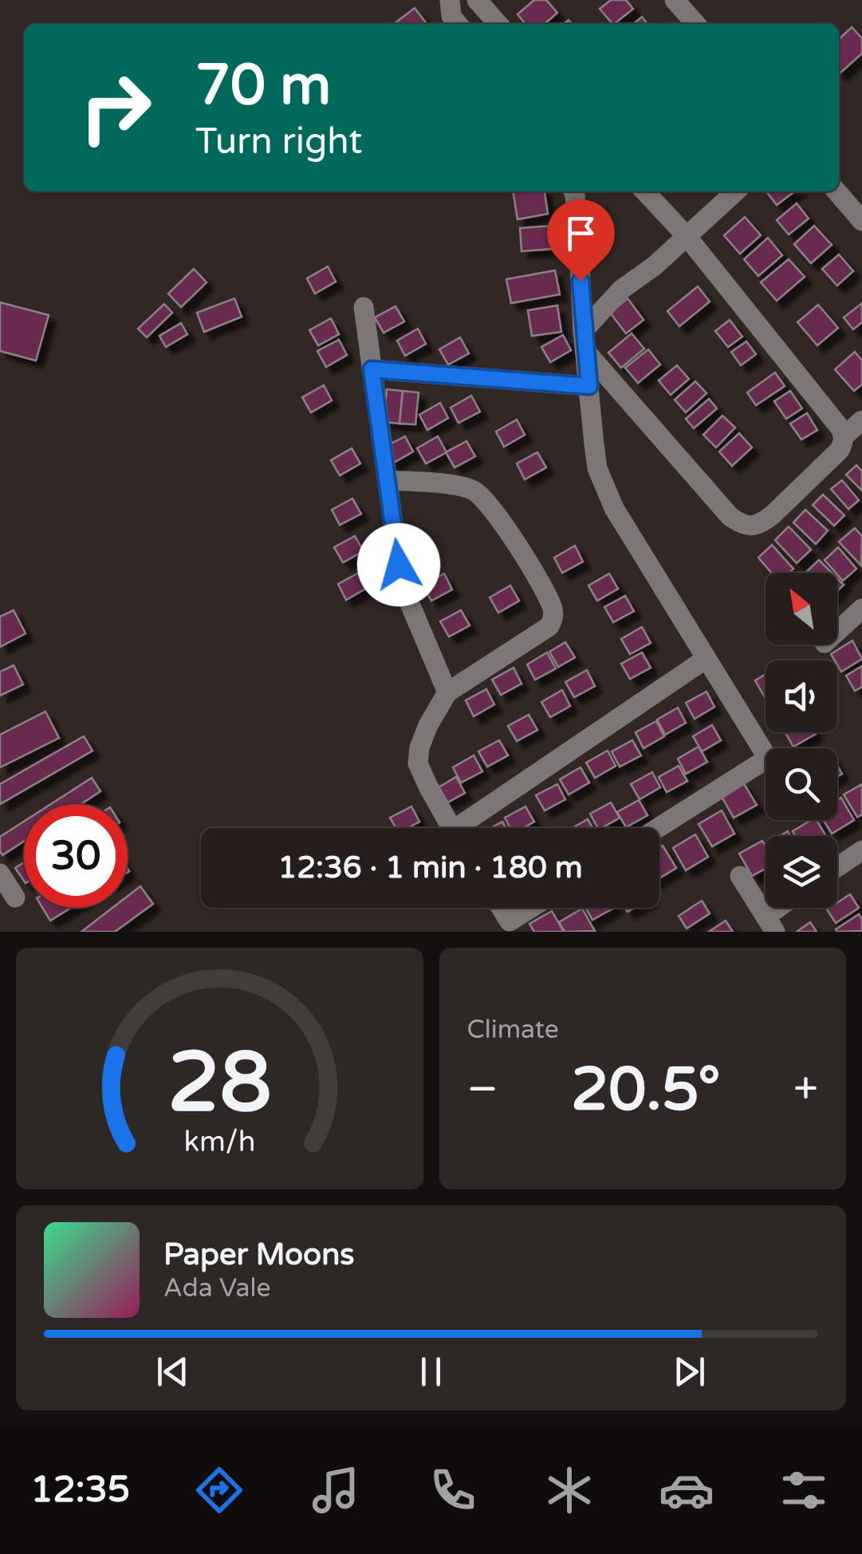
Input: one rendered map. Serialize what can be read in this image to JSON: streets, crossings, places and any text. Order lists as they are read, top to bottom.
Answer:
{
  "north": "top left",
  "page": {
    "turn": ["70 m", "Turn right"],
    "limit": "30",
    "trip": "12:36 · 1 min · 180 m",
    "tile": "Climate",
    "heat": ["−", "20.5°", "+"],
    "song": ["Paper Moons", "Ada Vale"],
    "tabs": "12:35",
    "gauge": ["28", "km/h"]
  }
}
